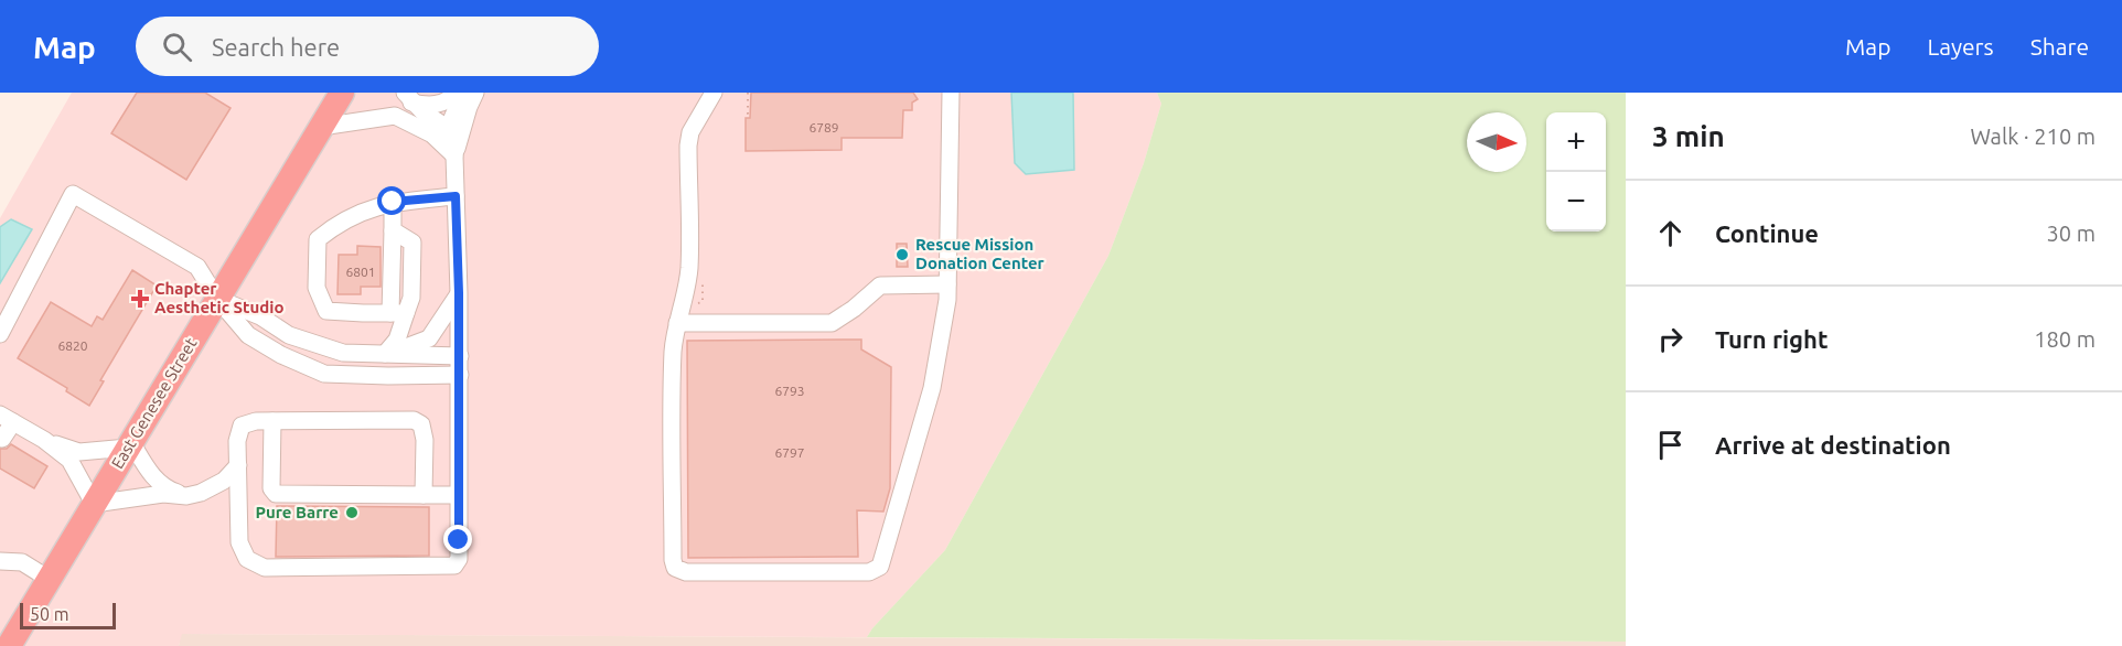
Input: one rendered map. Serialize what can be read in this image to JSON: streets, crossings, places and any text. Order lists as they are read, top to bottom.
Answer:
{
  "streets": {
    "highway": ["East Genesee Street"]
  },
  "places": {
    "other": ["Rescue Mission Donation Center", "Pure Barre"],
    "health": ["Chapter Aesthetic Studio"]
  },
  "house_numbers": [
    "6789",
    "6801",
    "6820",
    "6793",
    "6797"
  ],
  "scale_bar": "50 m",
  "north": "right",
  "page": {
    "header": "Map",
    "search": "Search here",
    "nav": ["Map", "Layers", "Share"],
    "heading": ["3 min", "Walk · 210 m"],
    "map_buttons": ["+", "−"],
    "list": [
      ["Continue", "30 m"],
      ["Turn right", "180 m"],
      "Arrive at destination"
    ],
    "scale": "50 m"
  }
}
